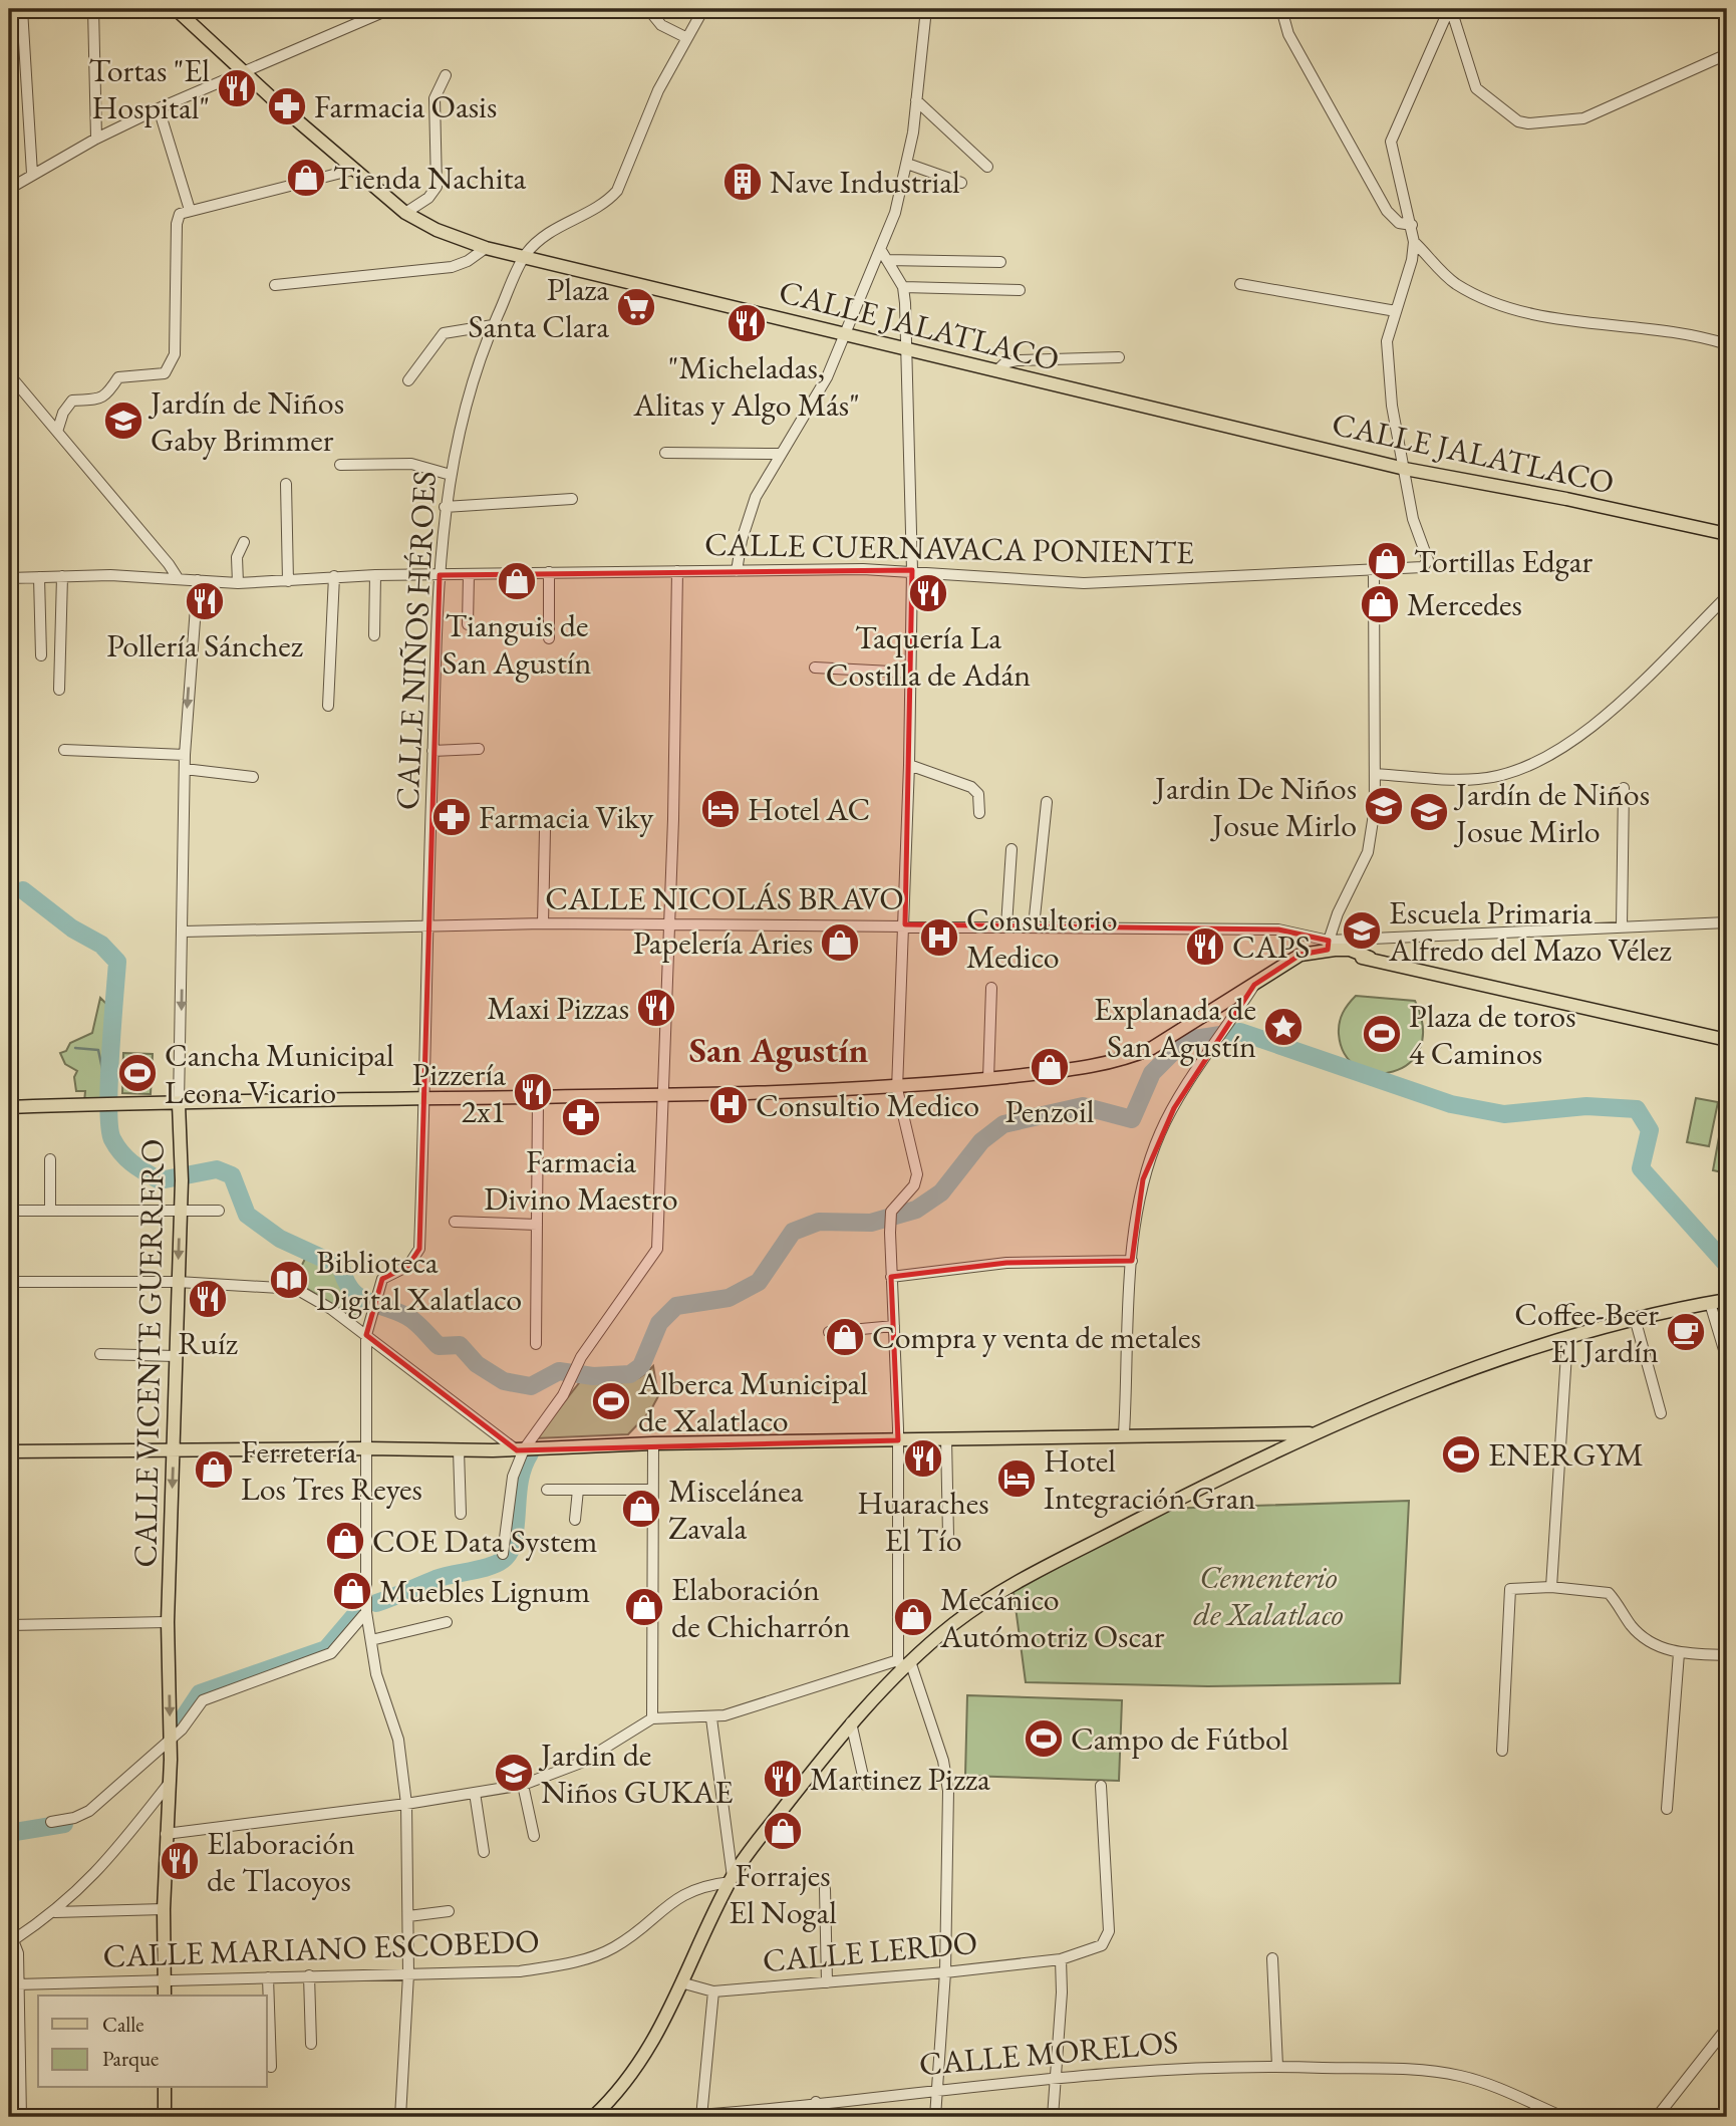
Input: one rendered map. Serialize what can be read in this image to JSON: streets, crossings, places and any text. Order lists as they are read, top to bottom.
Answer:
{
  "streets": {
    "main road": ["CALLE JALATLACO", "CALLE VICENTE GUERRERO"],
    "street": [
      "CALLE CUERNAVACA PONIENTE",
      "CALLE NIÑOS HÉROES",
      "CALLE NICOLÁS BRAVO",
      "CALLE MARIANO ESCOBEDO",
      "CALLE LERDO",
      "CALLE MORELOS"
    ]
  },
  "crossings": [
    ["CALLE JALATLACO", "CALLE CUERNAVACA PONIENTE"],
    ["CALLE JALATLACO", "CALLE NIÑOS HÉROES"],
    ["CALLE CUERNAVACA PONIENTE", "CALLE NIÑOS HÉROES"],
    ["CALLE CUERNAVACA PONIENTE", "CALLE VICENTE GUERRERO"],
    ["CALLE NIÑOS HÉROES", "CALLE NICOLÁS BRAVO"],
    ["CALLE NICOLÁS BRAVO", "CALLE VICENTE GUERRERO"],
    ["CALLE VICENTE GUERRERO", "CALLE MARIANO ESCOBEDO"]
  ],
  "one_way": ["CALLE VICENTE GUERRERO"],
  "districts": ["San Agustín"],
  "parks": ["Cementerio de Xalatlaco"],
  "places": {
    "restaurant": [
      "Tortas \"El Hospital\"",
      "\"Micheladas, Alitas y Algo Más\"",
      "Taquería La Costilla de Adán",
      "Pollería Sánchez",
      "CAPS",
      "Maxi Pizzas",
      "Pizzería 2x1",
      "Ruíz",
      "Huaraches El Tío",
      "Martinez Pizza",
      "Elaboración de Tlacoyos"
    ],
    "pharmacy": ["Farmacia Oasis", "Farmacia Viky", "Farmacia Divino Maestro"],
    "shop": [
      "Tienda Nachita",
      "Tortillas Edgar",
      "Tianguis de San Agustín",
      "Mercedes",
      "Papelería Aries",
      "Penzoil",
      "Compra y venta de metales",
      "Ferretería Los Tres Reyes",
      "Miscelánea Zavala",
      "COE Data System",
      "Muebles Lignum",
      "Elaboración de Chicharrón",
      "Mecánico Autómotriz Oscar",
      "Forrajes El Nogal"
    ],
    "building": ["Nave Industrial"],
    "supermarket": ["Plaza Santa Clara"],
    "school or university": [
      "Jardín de Niños Gaby Brimmer",
      "Jardin De Niños Josue Mirlo",
      "Jardín de Niños Josue Mirlo",
      "Escuela Primaria Alfredo del Mazo Vélez",
      "Jardin de Niños GUKAE"
    ],
    "hotel": ["Hotel AC", "Hotel Integración Gran"],
    "hospital": ["Consultorio Medico", "Consultio Medico"],
    "place": ["Explanada de San Agustín"],
    "sports": [
      "Plaza de toros 4 Caminos",
      "Cancha Municipal Leona Vicario",
      "Alberca Municipal de Xalatlaco",
      "ENERGYM",
      "Campo de Fútbol"
    ],
    "library": ["Biblioteca Digital Xalatlaco"],
    "cafe": ["Coffee-Beer El Jardín"]
  },
  "legend": ["Calle", "Parque"]
}
